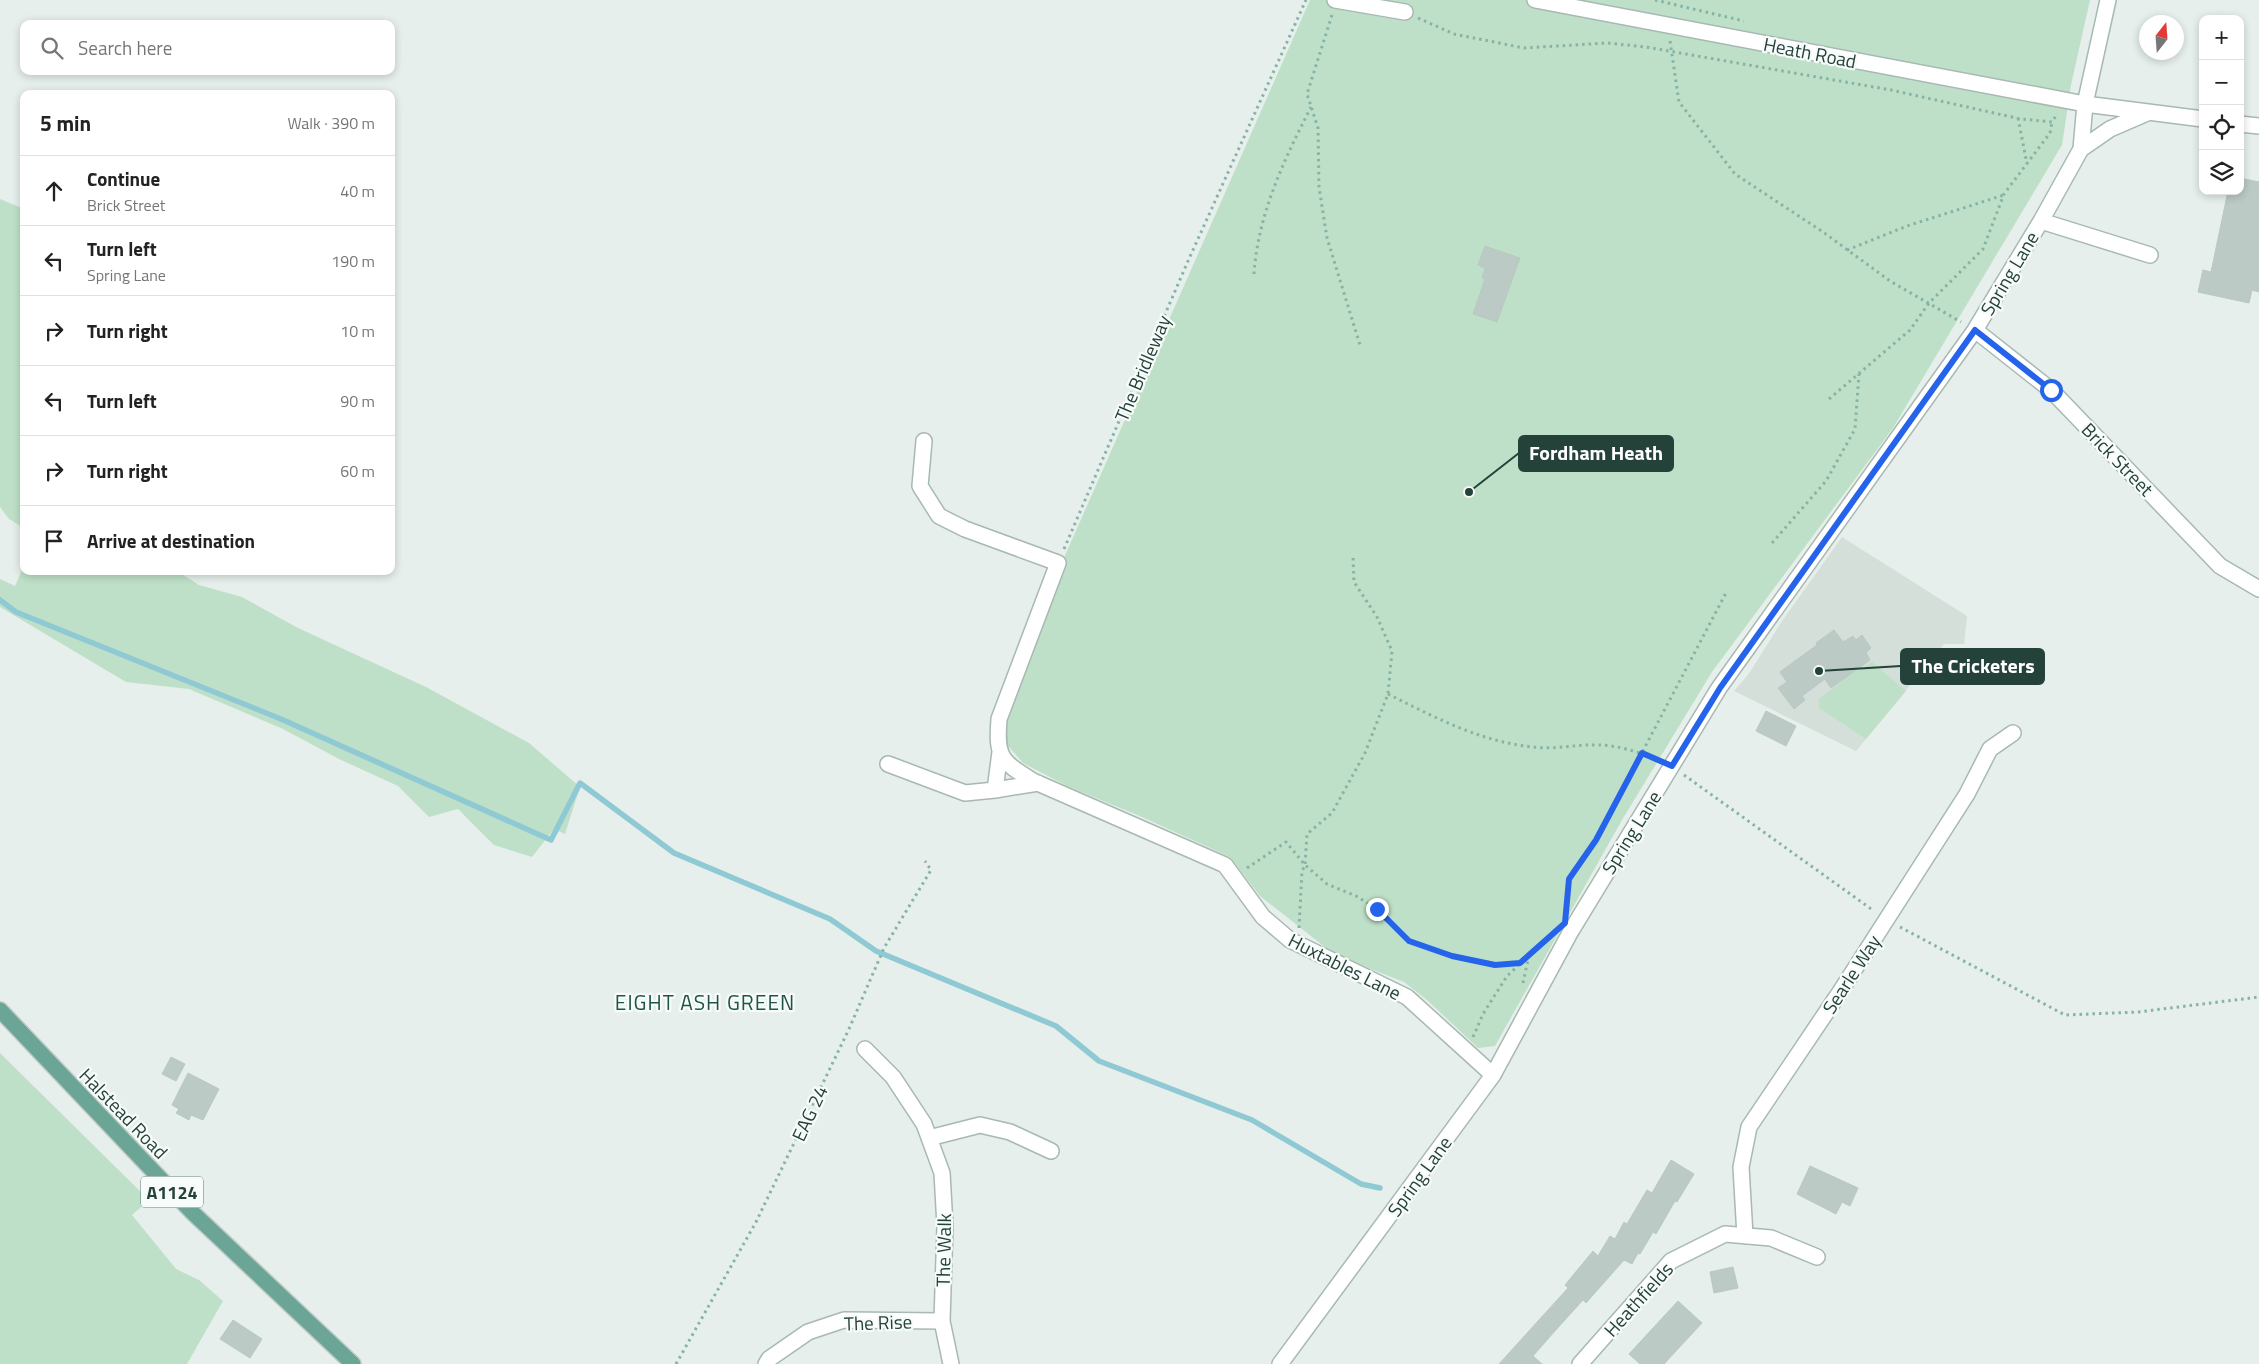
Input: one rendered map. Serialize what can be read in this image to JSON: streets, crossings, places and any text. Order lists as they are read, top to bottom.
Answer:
{
  "streets": {
    "main road": ["Halstead Road", "A1124"],
    "street": [
      "Heath Road",
      "Spring Lane",
      "Brick Street",
      "Huxtables Lane",
      "Searle Way",
      "The Walk",
      "Heathfields",
      "The Rise"
    ],
    "path": ["The Bridleway", "EAG 24"]
  },
  "crossings": [
    ["Heath Road", "Spring Lane"],
    ["Spring Lane", "Brick Street"],
    ["Spring Lane", "Huxtables Lane"],
    ["Searle Way", "Heathfields"],
    ["The Walk", "The Rise"]
  ],
  "districts": ["EIGHT ASH GREEN"],
  "places": ["Fordham Heath", "The Cricketers"],
  "north": "top",
  "page": {
    "map_buttons": ["+", "−"],
    "search": "Search here",
    "heading": ["5 min", "Walk · 390 m"],
    "list": [
      ["Continue", "Brick Street", "40 m"],
      ["Turn left", "Spring Lane", "190 m"],
      ["Turn right", "10 m"],
      ["Turn left", "90 m"],
      ["Turn right", "60 m"],
      "Arrive at destination"
    ]
  }
}
